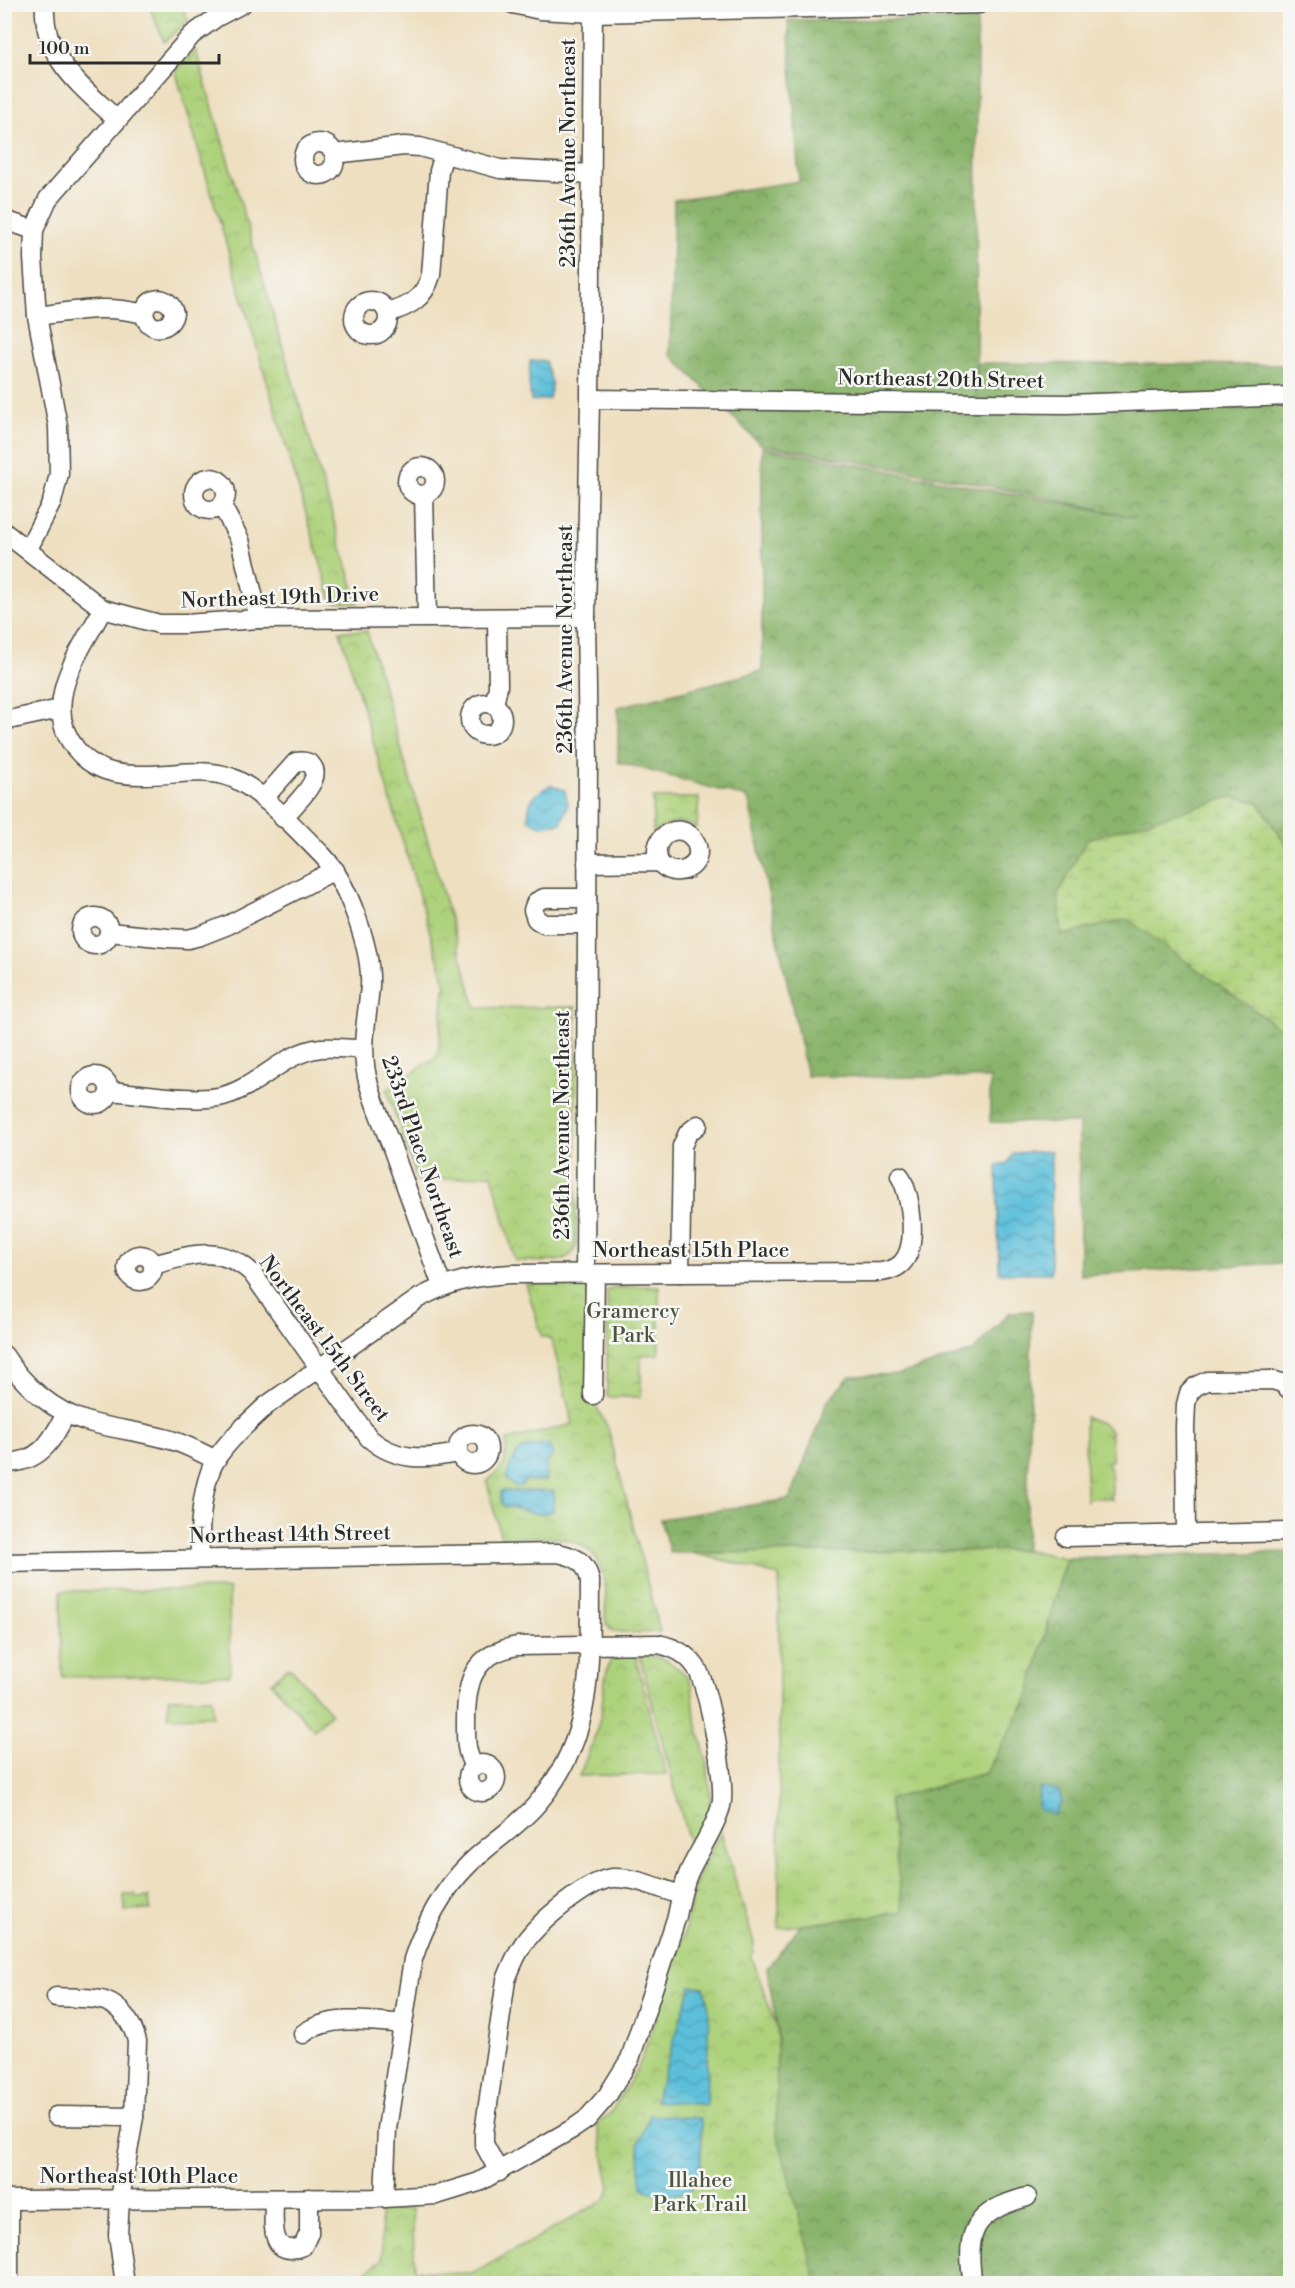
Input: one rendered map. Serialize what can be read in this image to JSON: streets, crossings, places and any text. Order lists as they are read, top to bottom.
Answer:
{
  "streets": {
    "street": [
      "236th Avenue Northeast",
      "Northeast 20th Street",
      "Northeast 19th Drive",
      "233rd Place Northeast",
      "Northeast 15th Place",
      "Northeast 15th Street",
      "Northeast 14th Street",
      "Northeast 10th Place"
    ]
  },
  "crossings": [
    ["236th Avenue Northeast", "Northeast 20th Street"],
    ["236th Avenue Northeast", "Northeast 19th Drive"],
    ["236th Avenue Northeast", "Northeast 15th Place"],
    ["Northeast 19th Drive", "233rd Place Northeast"],
    ["233rd Place Northeast", "Northeast 15th Place"],
    ["Northeast 15th Place", "Northeast 15th Street"],
    ["Northeast 14th Street", "Northeast 10th Place"]
  ],
  "parks": ["Gramercy Park", "Illahee Park Trail"],
  "scale_bar": "100 m"
}
